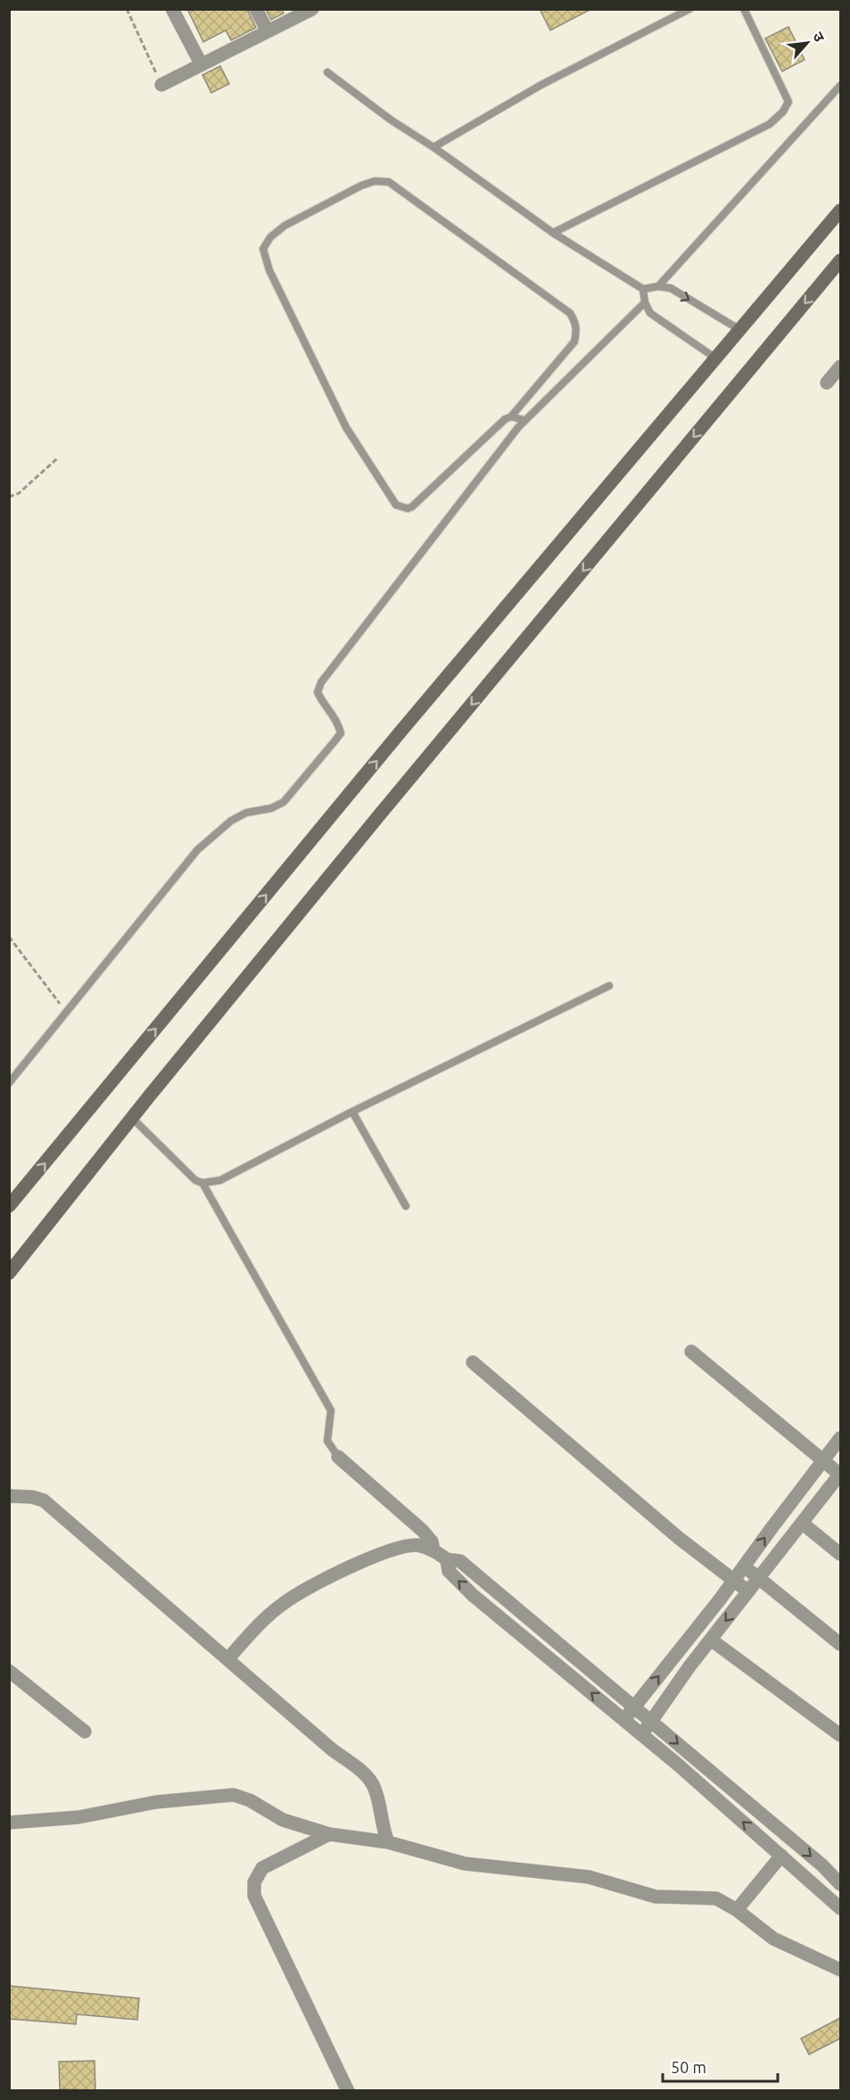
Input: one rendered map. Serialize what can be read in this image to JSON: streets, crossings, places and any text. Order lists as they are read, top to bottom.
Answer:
{
  "scale_bar": "50 m",
  "north": "top right"
}
